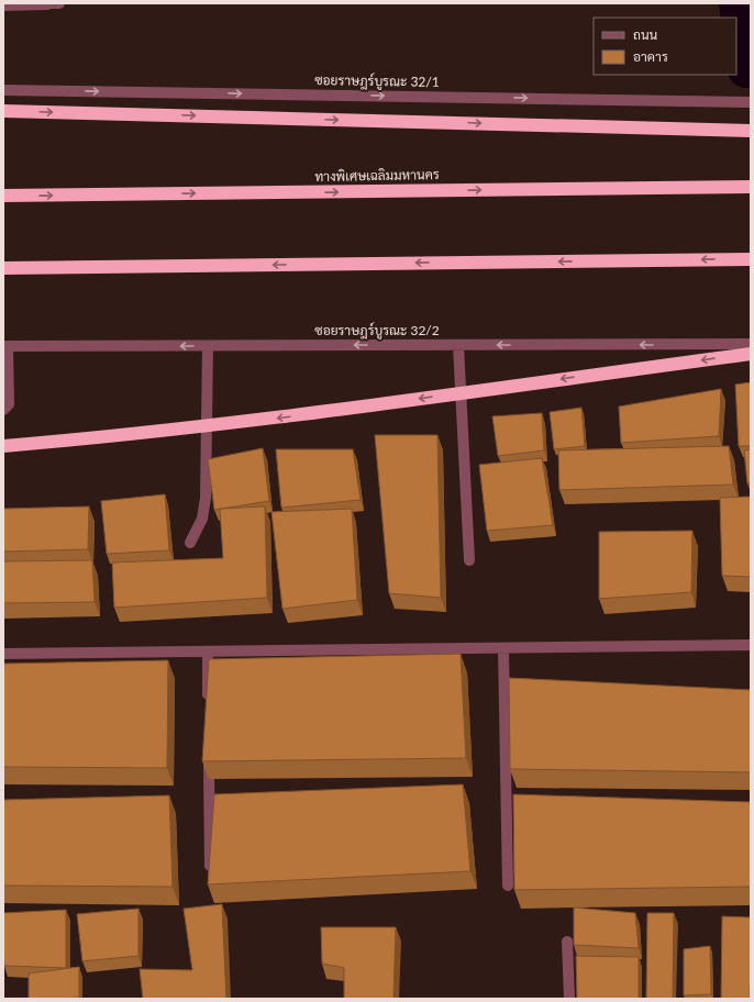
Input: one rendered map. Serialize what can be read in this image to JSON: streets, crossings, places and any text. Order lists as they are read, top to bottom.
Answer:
{
  "streets": {
    "highway": ["ทางพิเศษเฉลิมมหานคร"],
    "street": ["ซอยราษฎร์บูรณะ 32/1", "ซอยราษฎร์บูรณะ 32/2"]
  },
  "one_way": ["ซอยราษฎร์บูรณะ 32/1", "ซอยราษฎร์บูรณะ 32/2"],
  "legend": ["ถนน", "อาคาร"]
}
